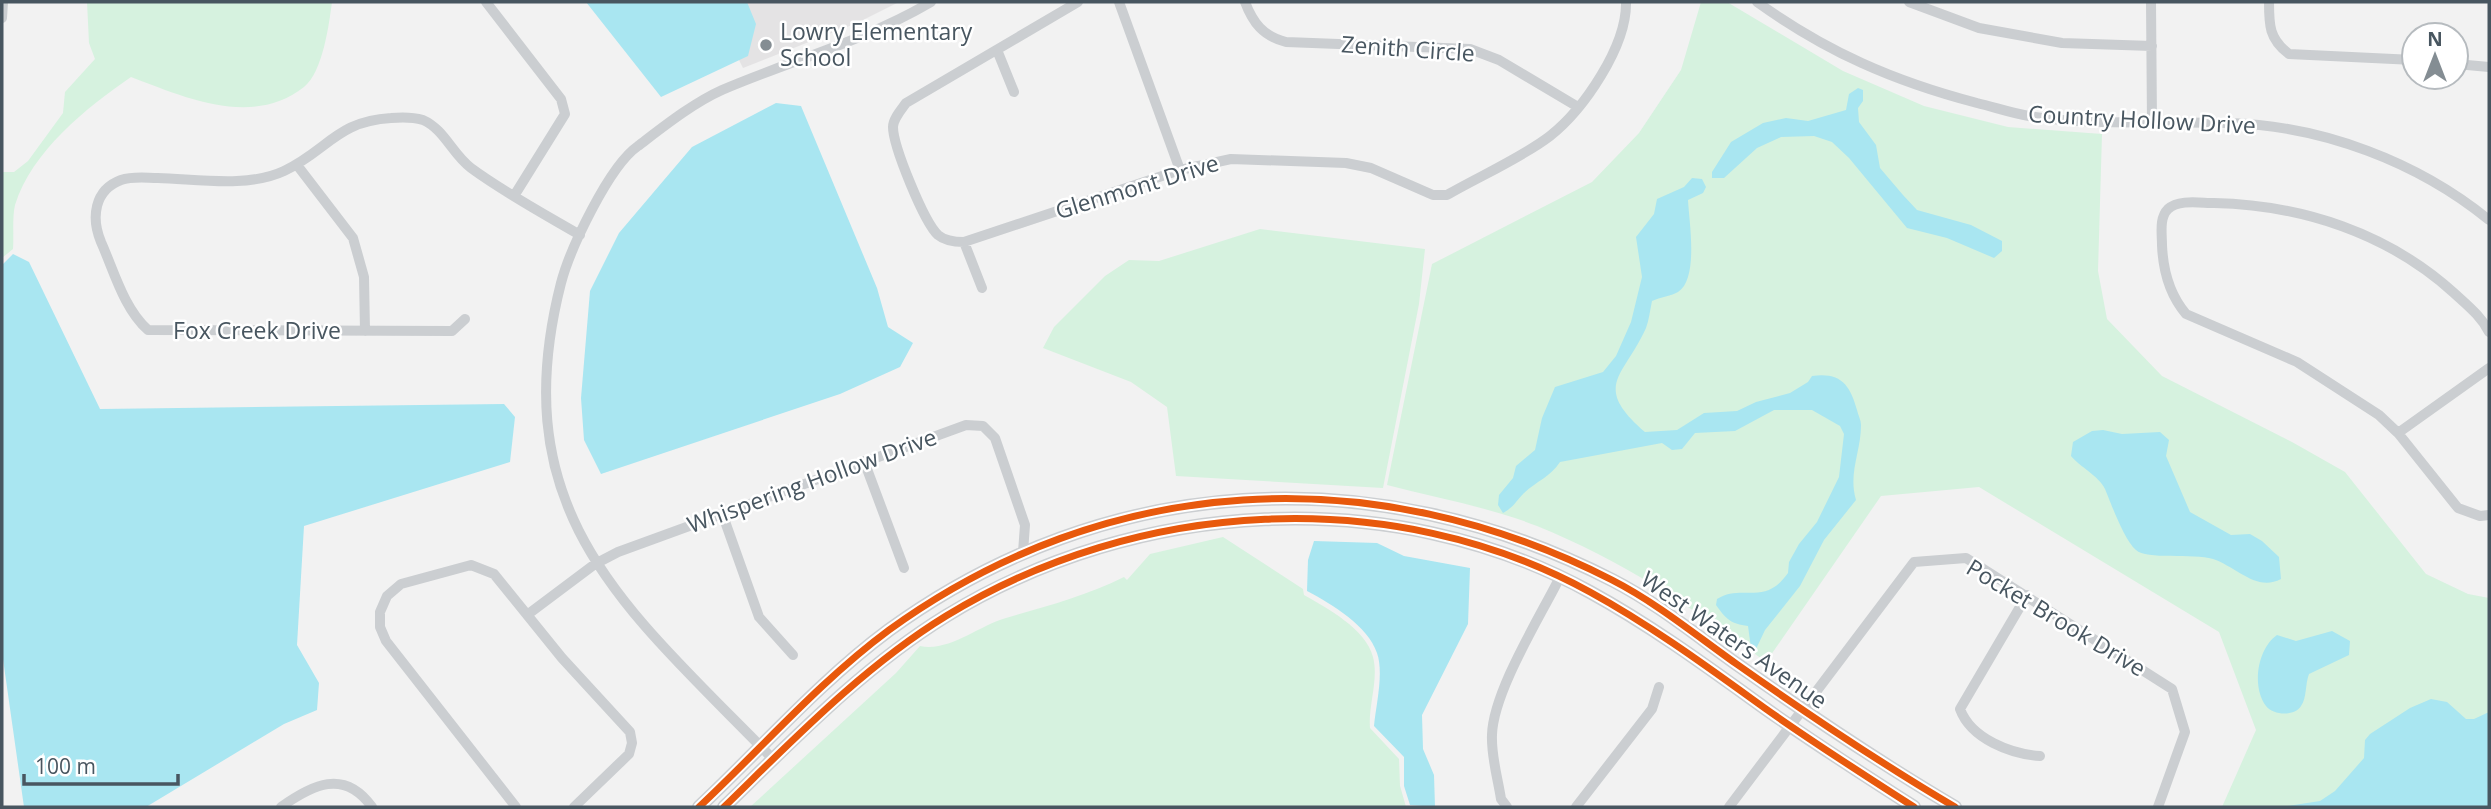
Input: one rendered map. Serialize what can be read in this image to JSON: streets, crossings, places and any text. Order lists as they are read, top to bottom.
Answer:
{
  "streets": {
    "street": [
      "Zenith Circle",
      "Country Hollow Drive",
      "Glenmont Drive",
      "Fox Creek Drive",
      "Whispering Hollow Drive",
      "Pocket Brook Drive",
      "West Waters Avenue"
    ]
  },
  "crossings": [
    ["Zenith Circle", "Glenmont Drive"],
    ["Whispering Hollow Drive", "West Waters Avenue"],
    ["Pocket Brook Drive", "West Waters Avenue"]
  ],
  "places": ["Lowry Elementary School"],
  "scale_bar": "100 m",
  "north": "top"
}
